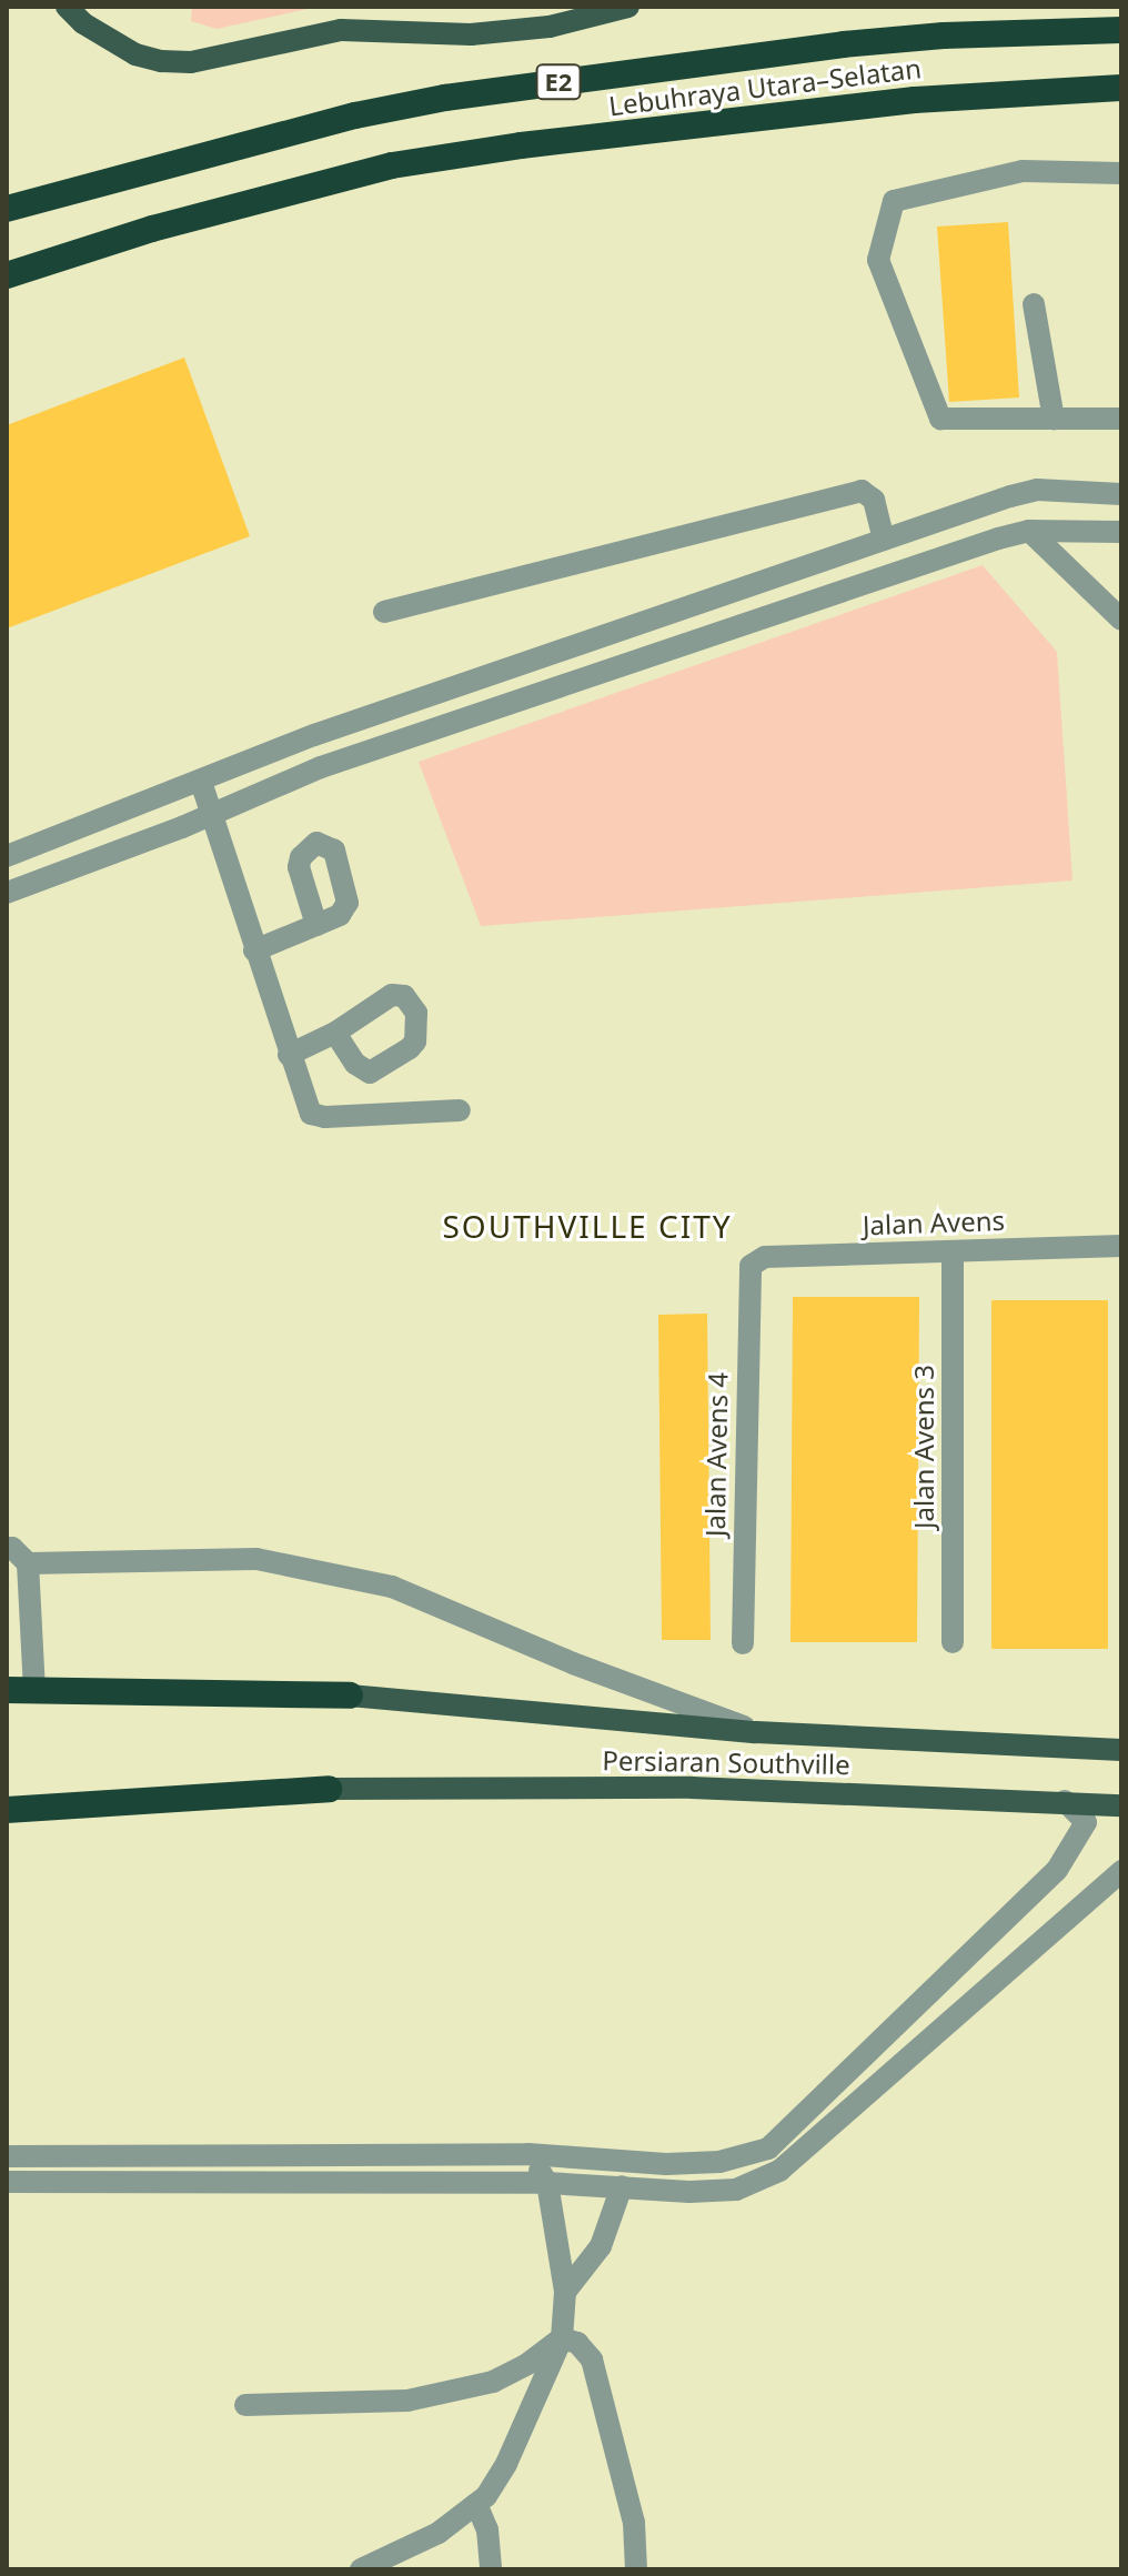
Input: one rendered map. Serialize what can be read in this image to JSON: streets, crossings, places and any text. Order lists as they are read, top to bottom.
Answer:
{
  "streets": {
    "highway": ["E2", "Lebuhraya Utara–Selatan"],
    "main road": ["Persiaran Southville"],
    "street": ["Jalan Avens", "Jalan Avens 3", "Jalan Avens 4"]
  },
  "crossings": [
    ["Jalan Avens", "Jalan Avens 3"],
    ["Jalan Avens", "Jalan Avens 4"]
  ],
  "districts": ["SOUTHVILLE CITY"]
}
